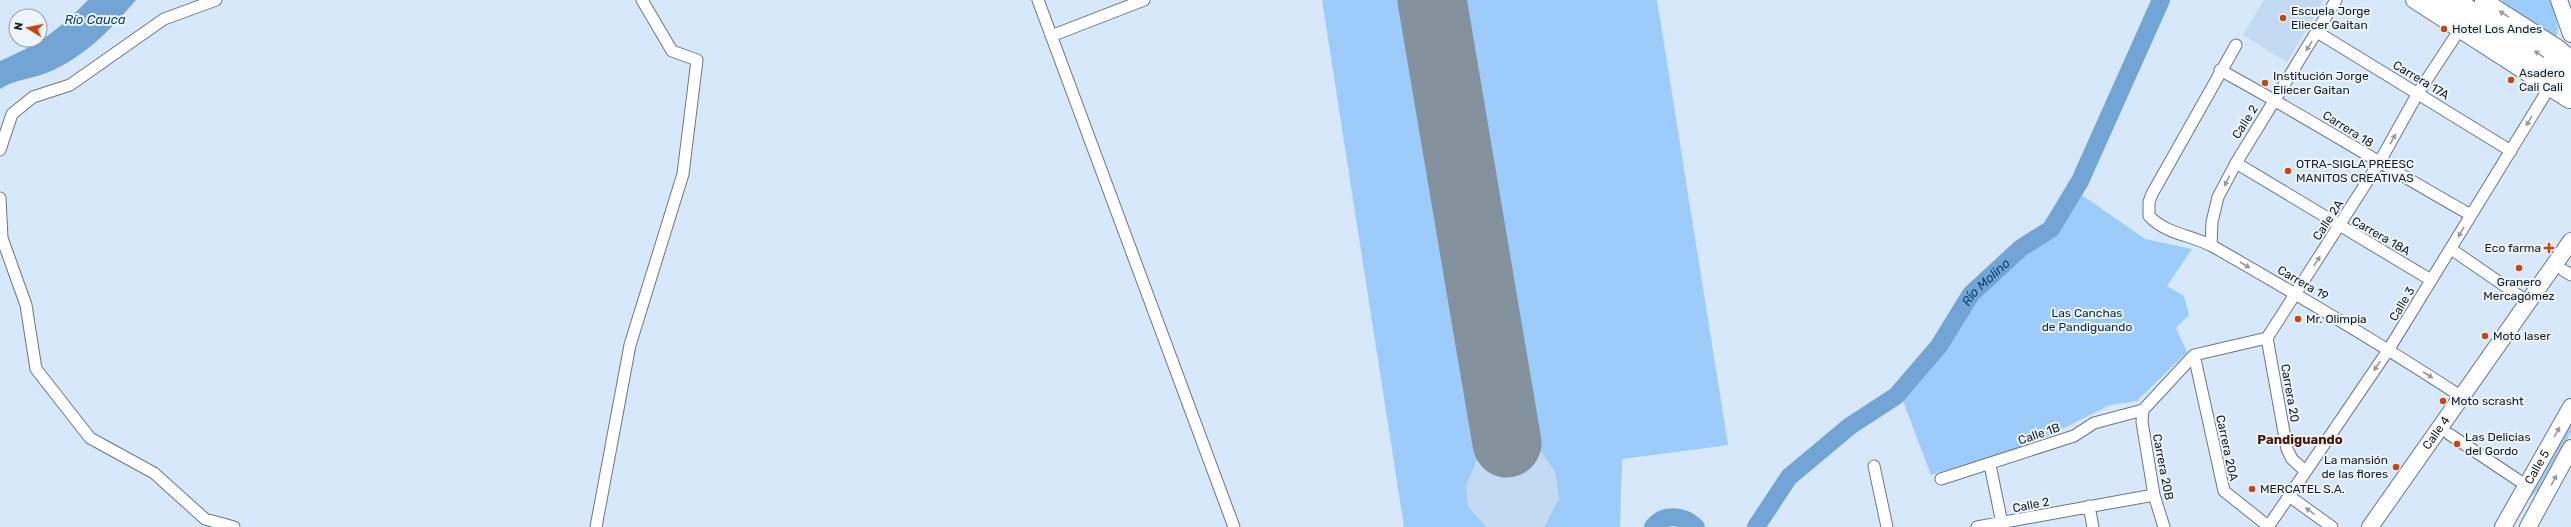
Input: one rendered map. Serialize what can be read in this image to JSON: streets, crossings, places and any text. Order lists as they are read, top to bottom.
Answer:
{
  "streets": {
    "main road": ["Calle 4", "Calle 5"],
    "street": [
      "Carrera 17A",
      "Calle 2",
      "Carrera 18",
      "Calle 2A",
      "Carrera 18A",
      "Carrera 19",
      "Calle 3",
      "Carrera 20",
      "Calle 1B",
      "Carrera 20A",
      "Carrera 20B"
    ]
  },
  "crossings": [
    ["Carrera 17A", "Calle 2"],
    ["Carrera 17A", "Calle 2A"],
    ["Carrera 17A", "Calle 3"],
    ["Calle 2", "Carrera 18"],
    ["Calle 2", "Carrera 18A"],
    ["Calle 2", "Carrera 19"],
    ["Calle 2", "Carrera 20B"],
    ["Carrera 18", "Calle 2A"],
    ["Carrera 18", "Carrera 19"],
    ["Carrera 18", "Calle 3"],
    ["Calle 2A", "Carrera 18A"],
    ["Calle 2A", "Carrera 19"],
    ["Calle 2A", "Carrera 20"],
    ["Carrera 18A", "Calle 3"],
    ["Carrera 19", "Calle 3"],
    ["Carrera 19", "Calle 4"],
    ["Calle 3", "Carrera 20"],
    ["Calle 3", "Carrera 20A"],
    ["Calle 1B", "Carrera 20B"]
  ],
  "one_way": [
    "Calle 2",
    "Calle 2A",
    "Calle 3",
    "Calle 5"
  ],
  "districts": ["Pandiguando"],
  "water": ["Río Cauca", "Río Molino"],
  "parks": ["Las Canchas de Pandiguando"],
  "places": {
    "other": [
      "Escuela Jorge Eliecer Gaitan",
      "Hotel Los Andes",
      "Asadero Cali Cali",
      "Institución Jorge Eliecer Gaitan",
      "OTRA-SIGLA PREESC MANITOS CREATIVAS",
      "Granero Mercagómez",
      "Mr. Olimpia",
      "Moto laser",
      "Moto scrasht",
      "Las Delicias del Gordo",
      "La mansión de las flores",
      "MERCATEL S.A."
    ],
    "health": ["Eco farma"]
  },
  "north": "left"
}
